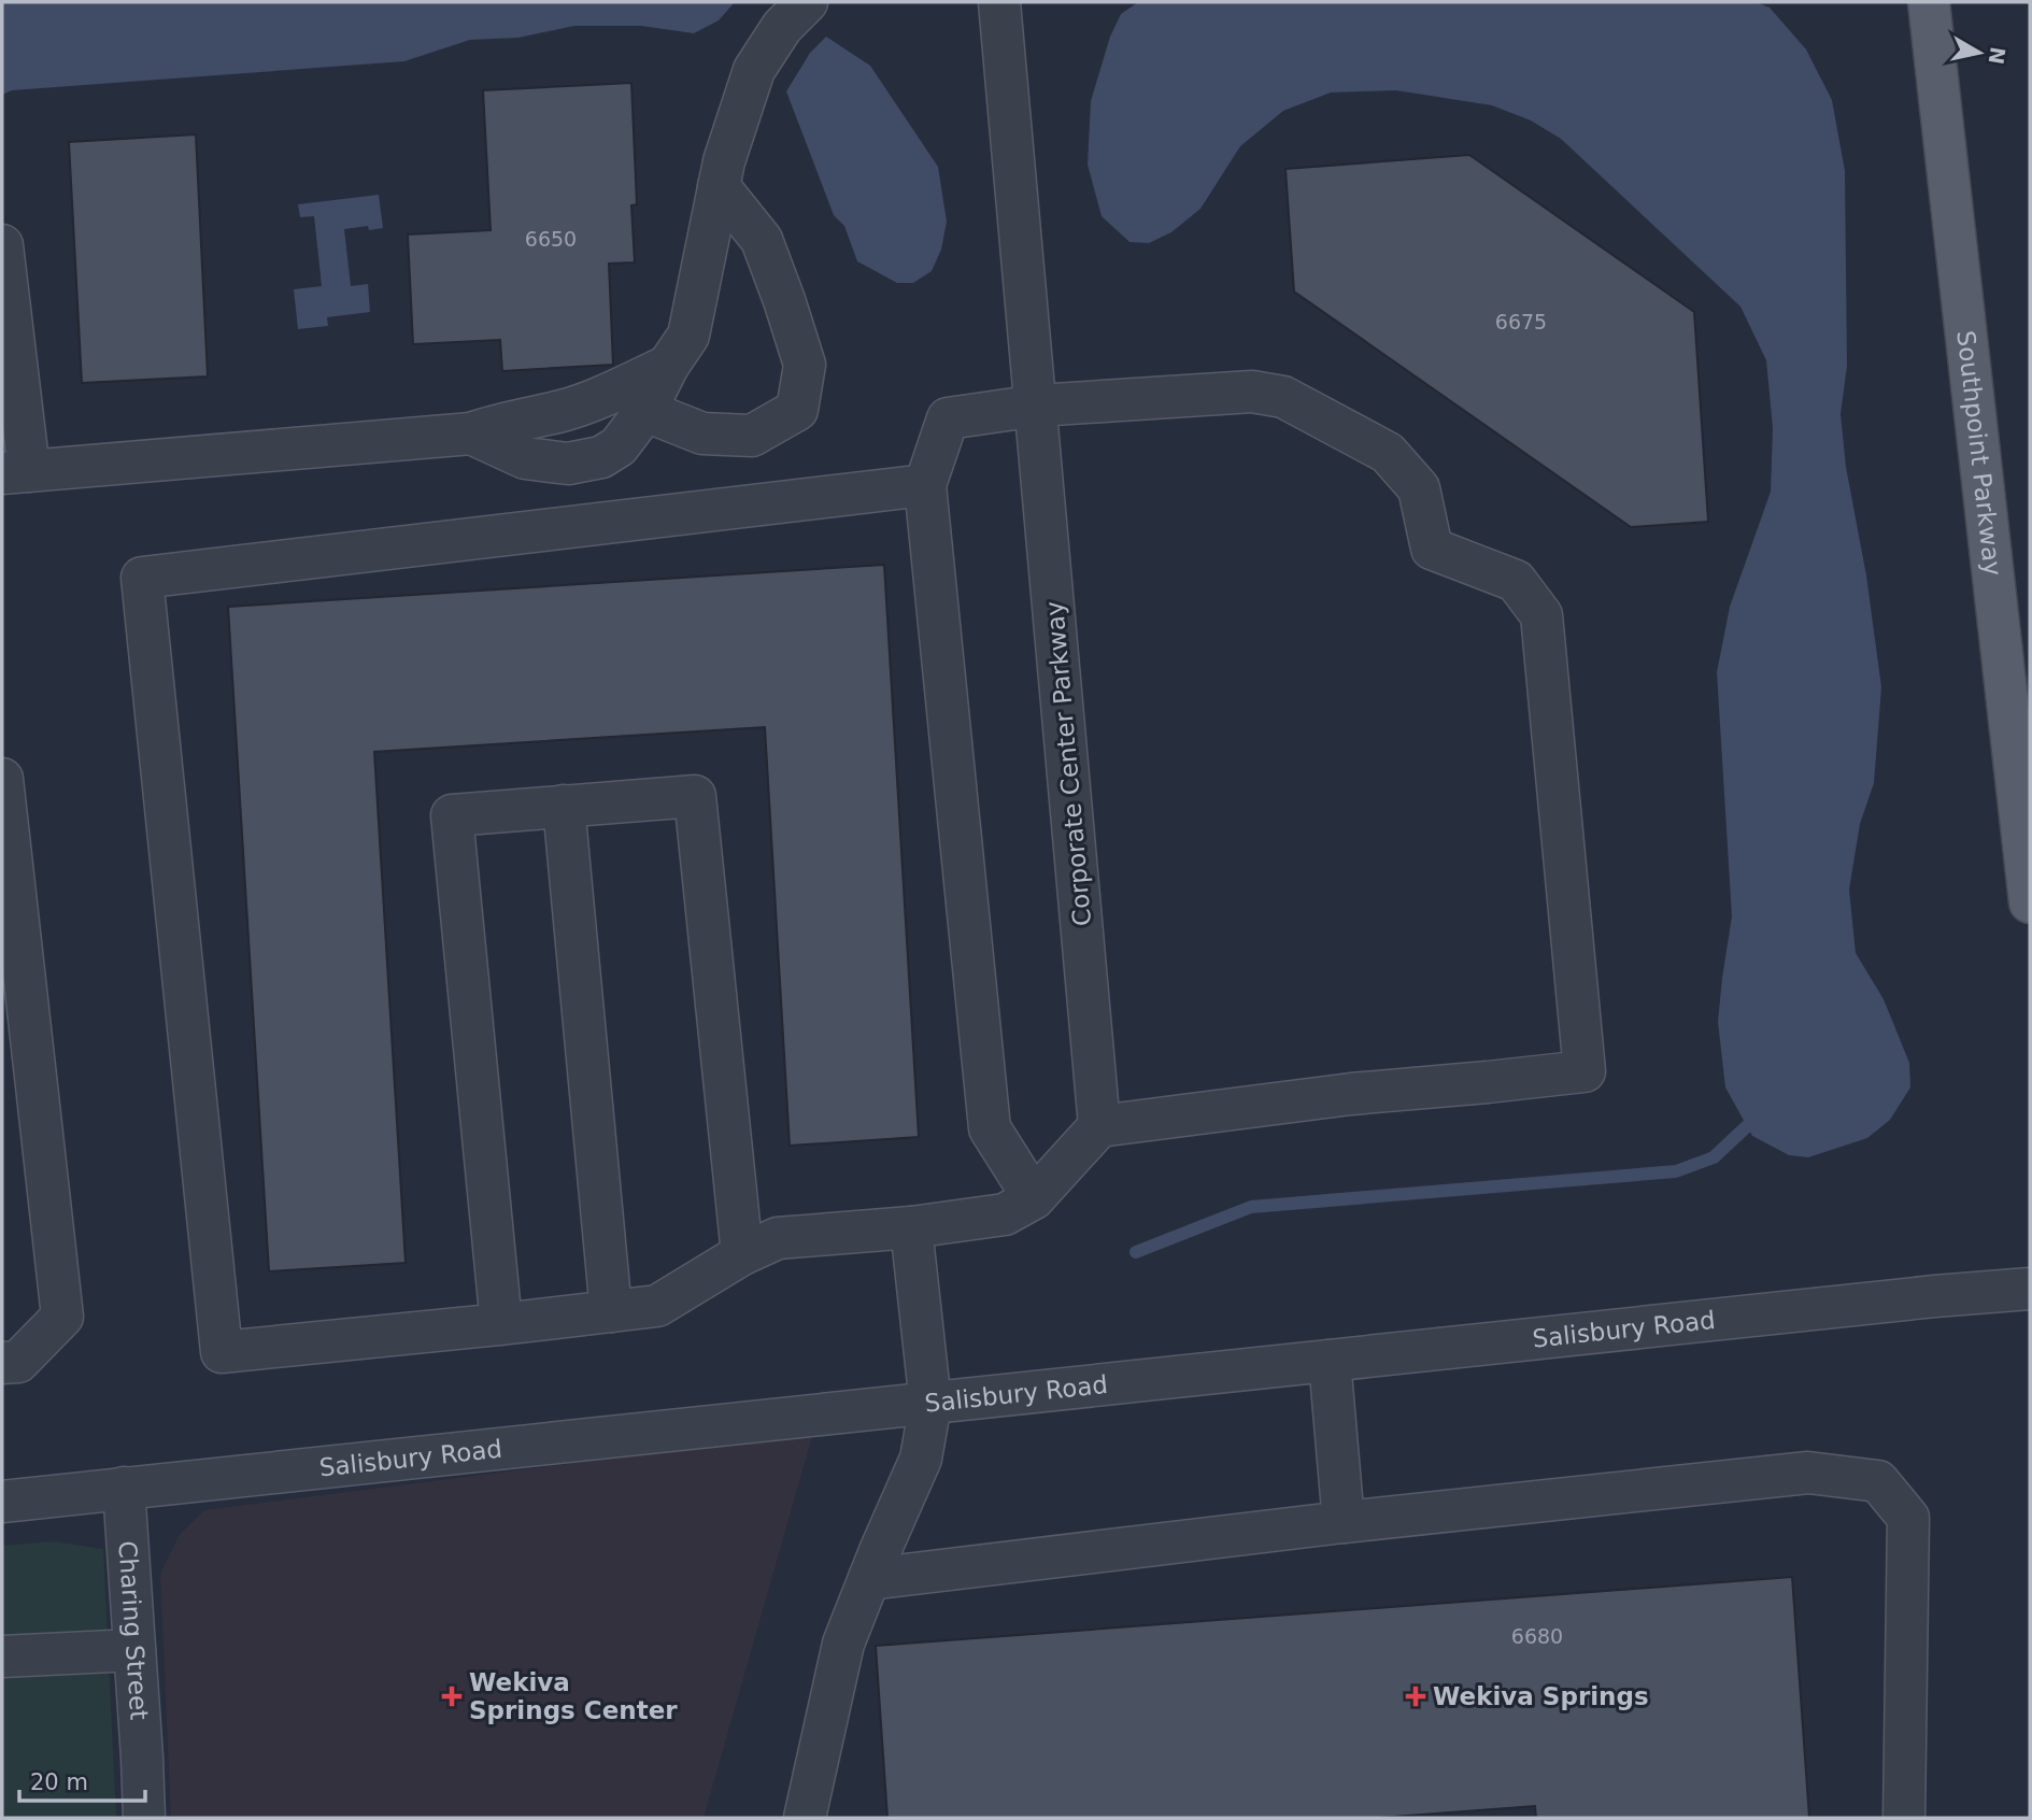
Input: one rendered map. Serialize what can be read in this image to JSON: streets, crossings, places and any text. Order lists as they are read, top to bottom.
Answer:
{
  "streets": {
    "main road": ["Southpoint Parkway"],
    "street": ["Corporate Center Parkway", "Salisbury Road", "Charing Street"]
  },
  "crossings": [
    ["Salisbury Road", "Charing Street"]
  ],
  "places": {
    "health": ["Wekiva Springs Center", "Wekiva Springs"]
  },
  "house_numbers": ["6650", "6675", "6680"],
  "scale_bar": "20 m",
  "north": "right"
}
